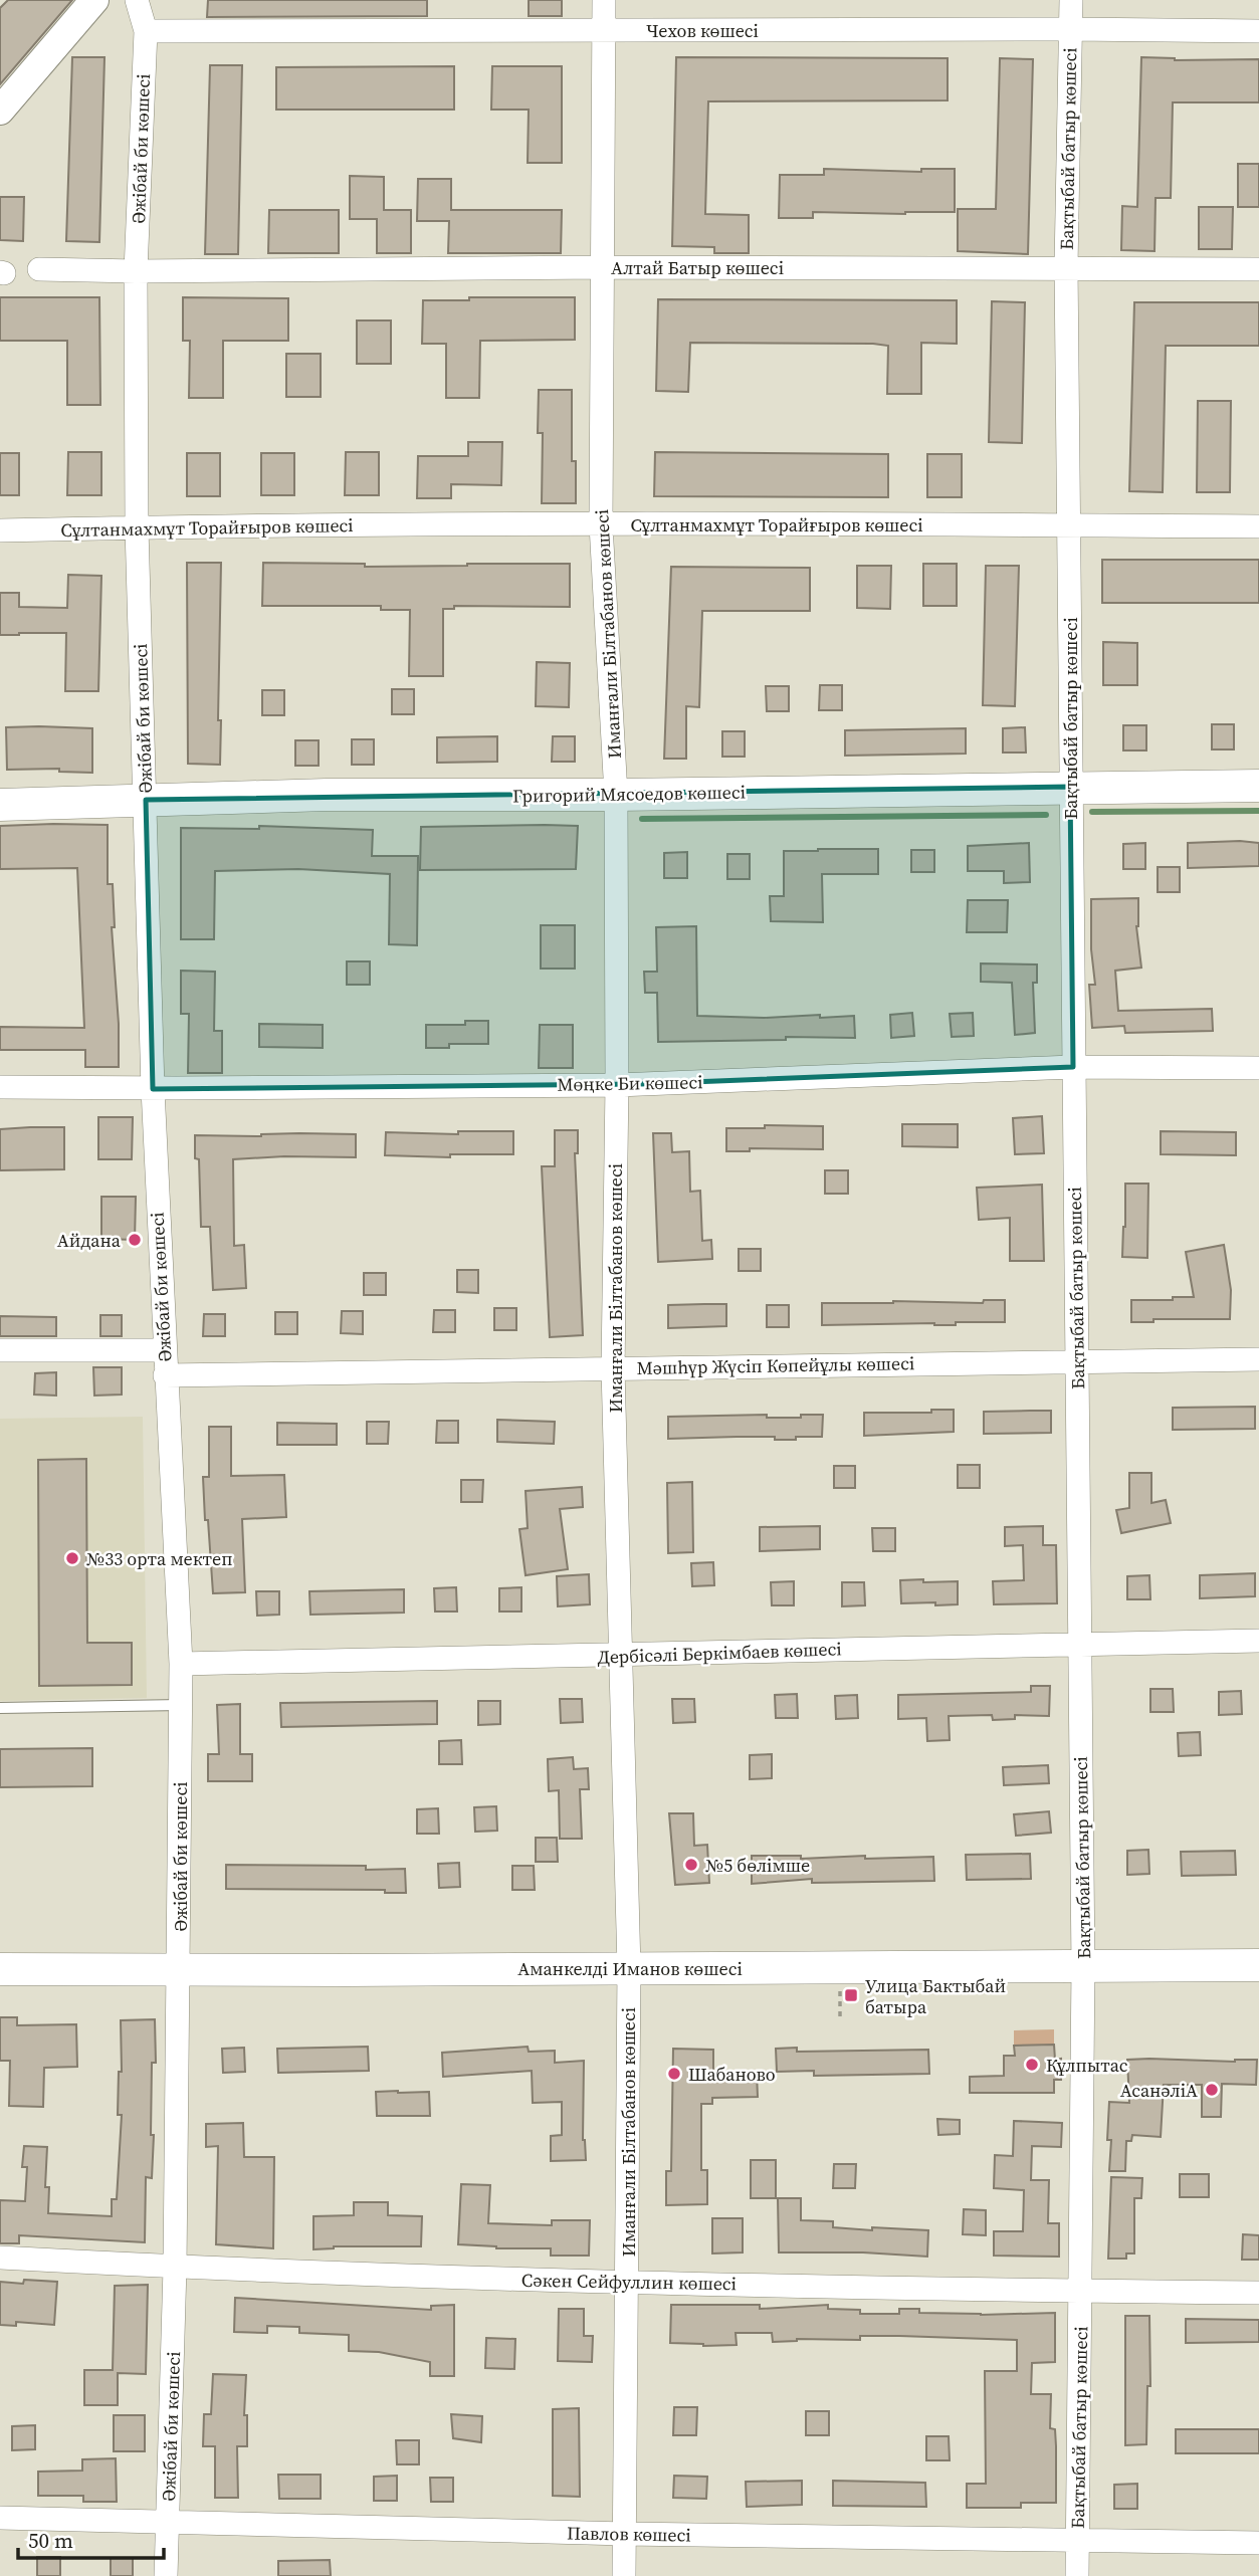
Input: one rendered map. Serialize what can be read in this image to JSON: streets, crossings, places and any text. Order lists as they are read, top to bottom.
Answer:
{
  "streets": {
    "main road": ["Григорий Мясоедов көшесі", "Аманкелді Иманов көшесі"],
    "street": [
      "Чехов көшесі",
      "Әжібай би көшесі",
      "Бақтыбай батыр көшесі",
      "Алтай Батыр көшесі",
      "Сұлтанмахмұт Торайғыров көшесі",
      "Иманғали Білтабанов көшесі",
      "Мөңке Би көшесі",
      "Мәшһүр Жүсіп Көпейұлы көшесі",
      "Дербісәлі Беркімбаев көшесі",
      "Сәкен Сейфуллин көшесі",
      "Павлов көшесі"
    ]
  },
  "crossings": [
    ["Чехов көшесі", "Әжібай би көшесі"],
    ["Чехов көшесі", "Бақтыбай батыр көшесі"],
    ["Чехов көшесі", "Иманғали Білтабанов көшесі"],
    ["Әжібай би көшесі", "Алтай Батыр көшесі"],
    ["Әжібай би көшесі", "Сұлтанмахмұт Торайғыров көшесі"],
    ["Әжібай би көшесі", "Григорий Мясоедов көшесі"],
    ["Әжібай би көшесі", "Мөңке Би көшесі"],
    ["Әжібай би көшесі", "Мәшһүр Жүсіп Көпейұлы көшесі"],
    ["Әжібай би көшесі", "Дербісәлі Беркімбаев көшесі"],
    ["Әжібай би көшесі", "Аманкелді Иманов көшесі"],
    ["Әжібай би көшесі", "Сәкен Сейфуллин көшесі"],
    ["Әжібай би көшесі", "Павлов көшесі"],
    ["Бақтыбай батыр көшесі", "Алтай Батыр көшесі"],
    ["Бақтыбай батыр көшесі", "Сұлтанмахмұт Торайғыров көшесі"],
    ["Бақтыбай батыр көшесі", "Григорий Мясоедов көшесі"],
    ["Бақтыбай батыр көшесі", "Мөңке Би көшесі"],
    ["Бақтыбай батыр көшесі", "Мәшһүр Жүсіп Көпейұлы көшесі"],
    ["Бақтыбай батыр көшесі", "Дербісәлі Беркімбаев көшесі"],
    ["Бақтыбай батыр көшесі", "Аманкелді Иманов көшесі"],
    ["Бақтыбай батыр көшесі", "Сәкен Сейфуллин көшесі"],
    ["Бақтыбай батыр көшесі", "Павлов көшесі"],
    ["Алтай Батыр көшесі", "Иманғали Білтабанов көшесі"],
    ["Сұлтанмахмұт Торайғыров көшесі", "Иманғали Білтабанов көшесі"],
    ["Иманғали Білтабанов көшесі", "Григорий Мясоедов көшесі"],
    ["Иманғали Білтабанов көшесі", "Мөңке Би көшесі"],
    ["Иманғали Білтабанов көшесі", "Мәшһүр Жүсіп Көпейұлы көшесі"],
    ["Иманғали Білтабанов көшесі", "Дербісәлі Беркімбаев көшесі"],
    ["Иманғали Білтабанов көшесі", "Аманкелді Иманов көшесі"],
    ["Иманғали Білтабанов көшесі", "Сәкен Сейфуллин көшесі"],
    ["Иманғали Білтабанов көшесі", "Павлов көшесі"]
  ],
  "places": {
    "other": [
      "Айдана",
      "№33 орта мектеп",
      "№5 бөлімше",
      "Құлпытас",
      "Шабаново",
      "АсанәліА"
    ],
    "transit": ["Улица Бактыбай батыра"]
  },
  "scale_bar": "50 m"
}
